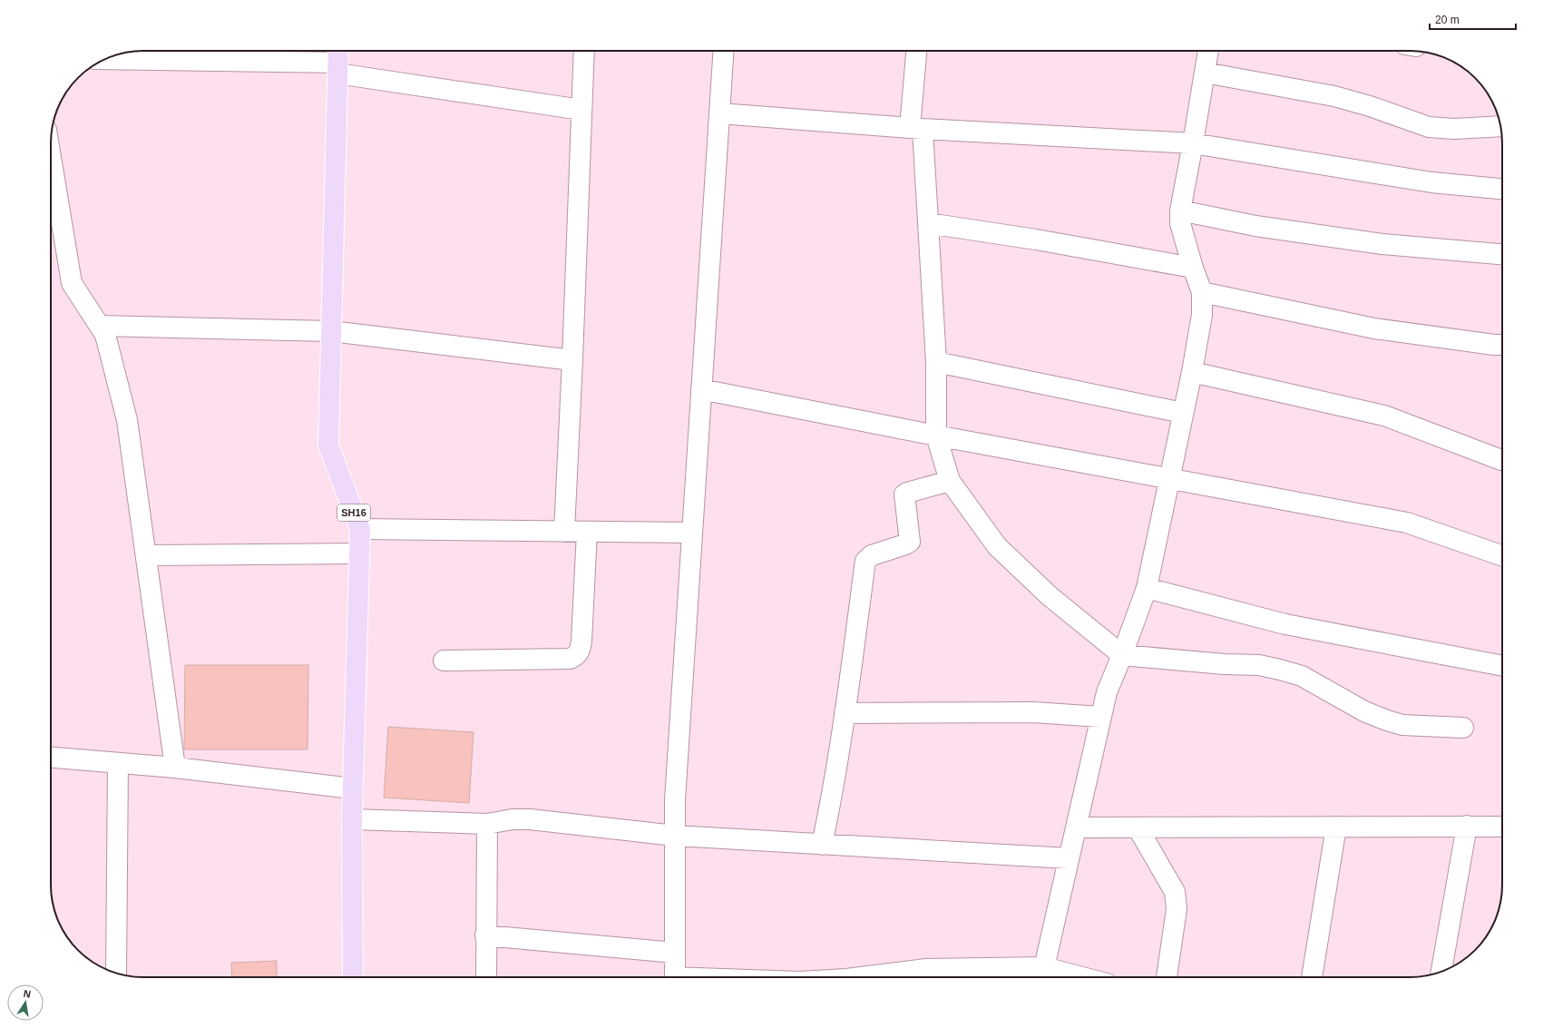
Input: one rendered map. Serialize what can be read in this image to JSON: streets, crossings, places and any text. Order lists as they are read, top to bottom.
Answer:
{
  "streets": {
    "main road": ["SH16"]
  },
  "scale_bar": "20 m",
  "north": "top"
}
